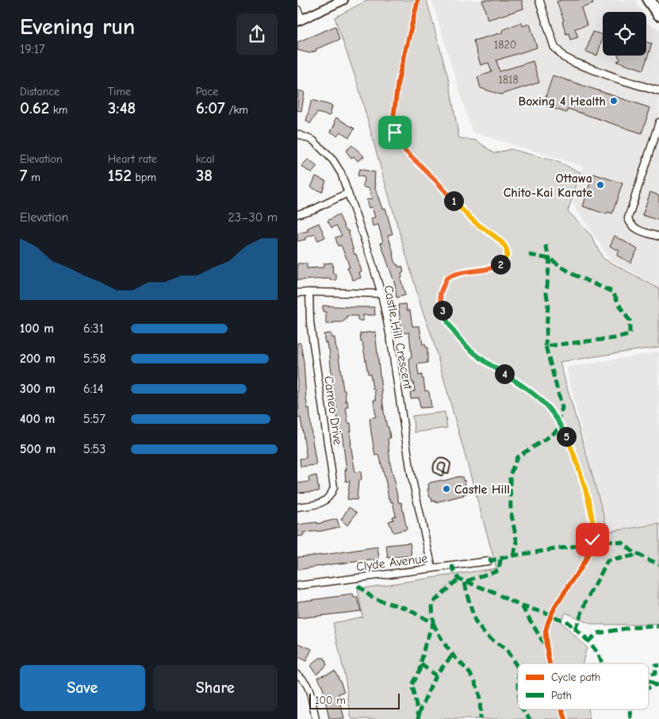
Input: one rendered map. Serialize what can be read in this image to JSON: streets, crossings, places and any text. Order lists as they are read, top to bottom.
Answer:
{
  "streets": {
    "street": ["Castle Hill Crescent", "Cameo Drive", "Clyde Avenue"]
  },
  "crossings": [
    ["Castle Hill Crescent", "Clyde Avenue"]
  ],
  "places": ["Boxing 4 Health", "Ottawa Chito-Kai Karate", "Castle Hill"],
  "house_numbers": ["1820", "1818"],
  "legend": ["Cycle path", "Path"],
  "scale_bar": "100 m",
  "page": {
    "heading": ["Evening run", "19:17"],
    "stats": [
      ["Distance", "0.62 km"],
      ["Time", "3:48"],
      ["Pace", "6:07 /km"],
      ["Elevation", "7 m"],
      ["Heart rate", "152 bpm"],
      ["kcal", "38"]
    ],
    "pins": [
      "1",
      "2",
      "3",
      "4",
      "5"
    ],
    "chart": ["Elevation", "23–30 m"],
    "list": [
      {
        "name": "100 m",
        "note": "6:31"
      },
      {
        "name": "200 m",
        "note": "5:58"
      },
      {
        "name": "300 m",
        "note": "6:14"
      },
      {
        "name": "400 m",
        "note": "5:57"
      },
      {
        "name": "500 m",
        "note": "5:53"
      }
    ],
    "buttons": ["Save", "Share"],
    "scale": "100 m"
  }
}
